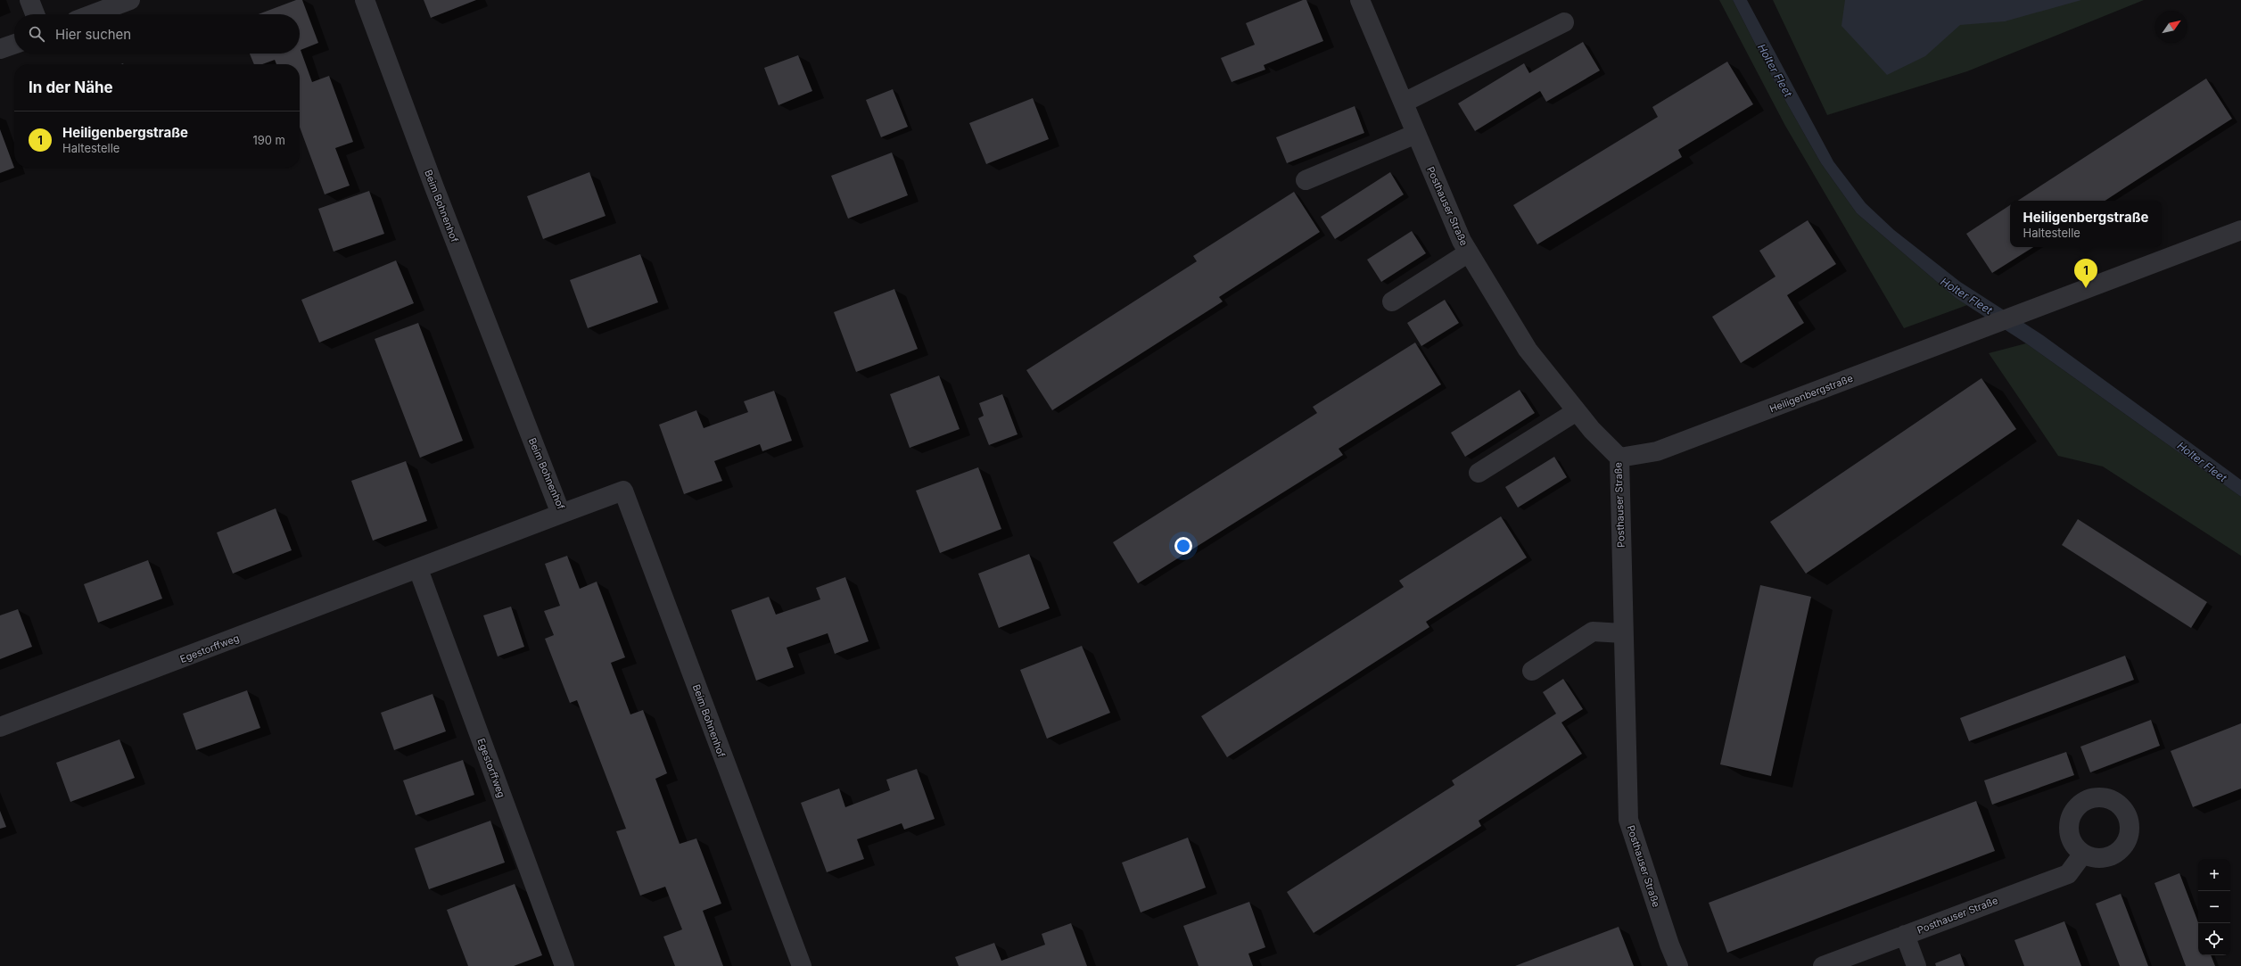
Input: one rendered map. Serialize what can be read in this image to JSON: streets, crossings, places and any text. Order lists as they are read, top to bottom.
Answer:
{
  "streets": {
    "street": [
      "Beim Bohnenhof",
      "Posthauser Straße",
      "Heiligenbergstraße",
      "Egestorffweg"
    ]
  },
  "crossings": [
    ["Beim Bohnenhof", "Egestorffweg"],
    ["Posthauser Straße", "Heiligenbergstraße"]
  ],
  "water": ["Holter Fleet"],
  "north": "top right",
  "page": {
    "search": "Hier suchen",
    "heading": "In der Nähe",
    "list": [
      {
        "mark": "1",
        "name": "Heiligenbergstraße",
        "note": "Haltestelle",
        "value": "190 m"
      }
    ],
    "popup": ["Heiligenbergstraße", "Haltestelle"],
    "pins": "1",
    "map_buttons": ["+", "−"]
  }
}
